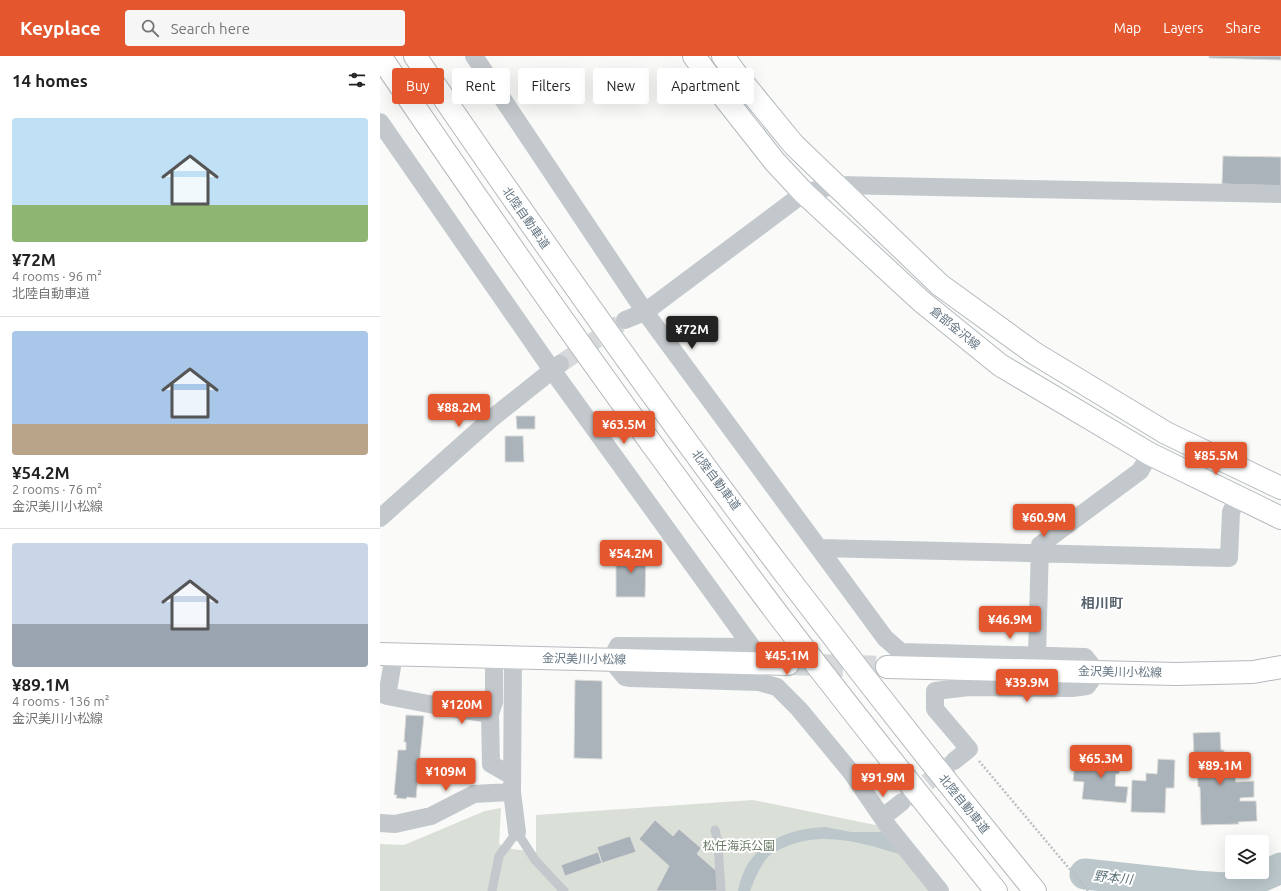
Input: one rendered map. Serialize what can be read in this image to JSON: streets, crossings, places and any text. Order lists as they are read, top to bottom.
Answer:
{
  "streets": {
    "main road": ["北陸自動車道", "倉部金沢線", "金沢美川小松線"]
  },
  "districts": ["相川町"],
  "water": ["野本川"],
  "parks": ["松任海浜公園"],
  "page": {
    "header": "Keyplace",
    "search": "Search here",
    "nav": ["Map", "Layers", "Share"],
    "heading": "14 homes",
    "chip": [
      "Buy",
      "Rent",
      "Filters",
      "New",
      "Apartment"
    ],
    "list": [
      {
        "name": "¥72M",
        "note": "4 rooms · 96 m² · 北陸自動車道"
      },
      {
        "name": "¥54.2M",
        "note": "2 rooms · 76 m² · 金沢美川小松線"
      },
      {
        "name": "¥89.1M",
        "note": "4 rooms · 136 m² · 金沢美川小松線"
      }
    ],
    "price": [
      "¥72M",
      "¥88.2M",
      "¥63.5M",
      "¥85.5M",
      "¥60.9M",
      "¥54.2M",
      "¥46.9M",
      "¥45.1M",
      "¥39.9M",
      "¥120M",
      "¥65.3M",
      "¥89.1M",
      "¥109M",
      "¥91.9M"
    ]
  }
}
